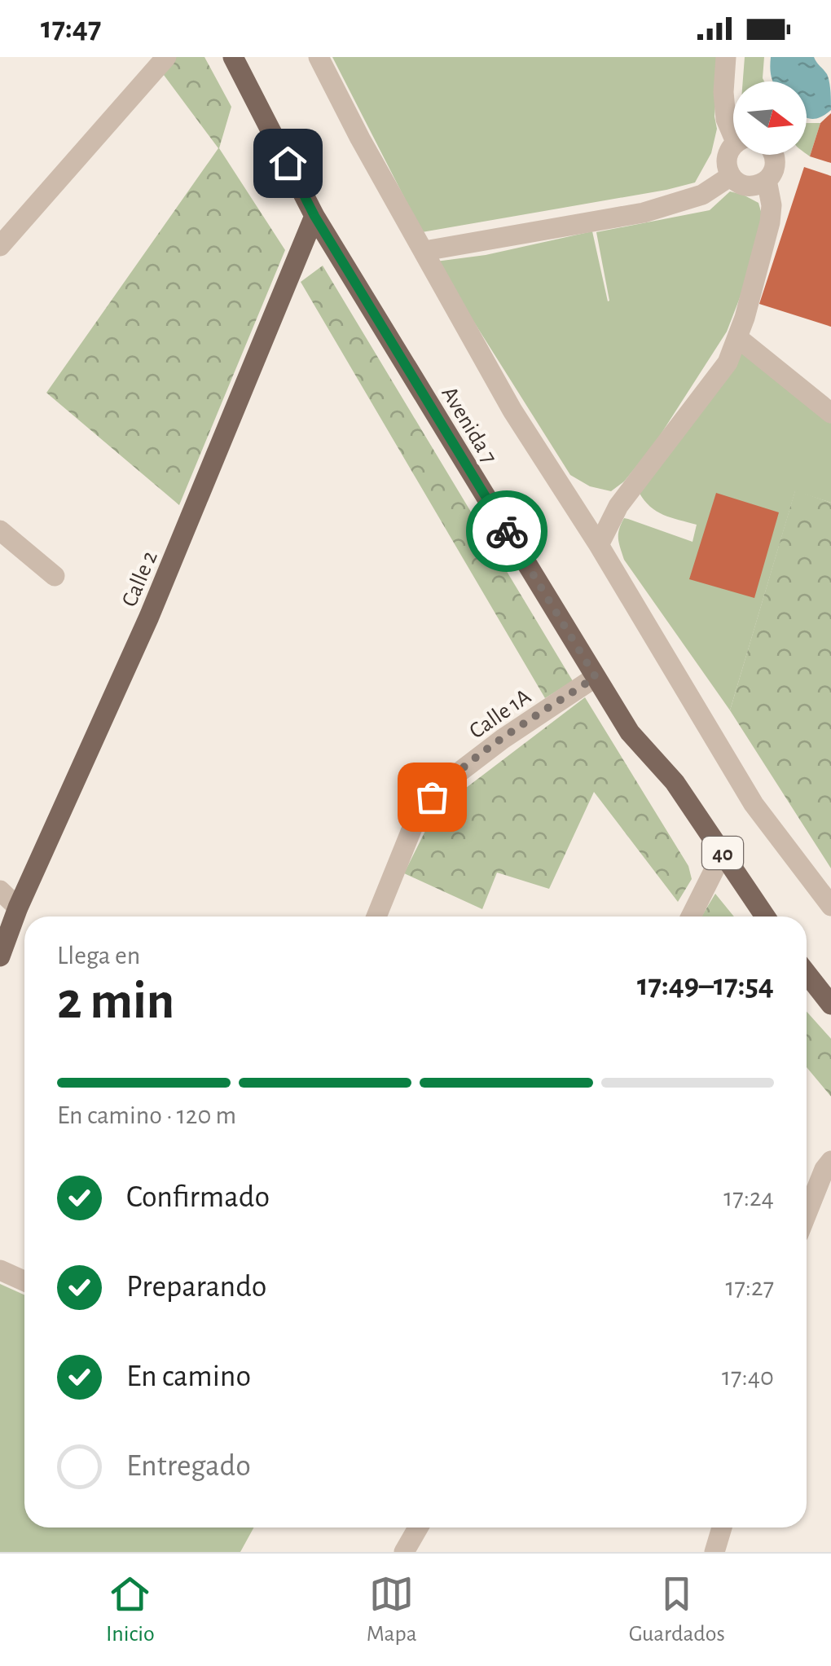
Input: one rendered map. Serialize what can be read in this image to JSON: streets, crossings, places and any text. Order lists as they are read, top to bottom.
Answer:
{
  "streets": {
    "main road": ["Avenida 7", "Calle 2", "40"],
    "street": ["Calle 1A"]
  },
  "crossings": [
    ["Avenida 7", "Calle 2"],
    ["Avenida 7", "Calle 1A"]
  ],
  "north": "right",
  "page": {
    "status": "17:47",
    "heading": ["2 min", "Llega en", "17:49–17:54"],
    "bar": "En camino · 120 m",
    "list": [
      ["Confirmado", "17:24"],
      ["Preparando", "17:27"],
      ["En camino", "17:40"],
      "Entregado"
    ],
    "tabs": ["Inicio", "Mapa", "Guardados"]
  }
}
